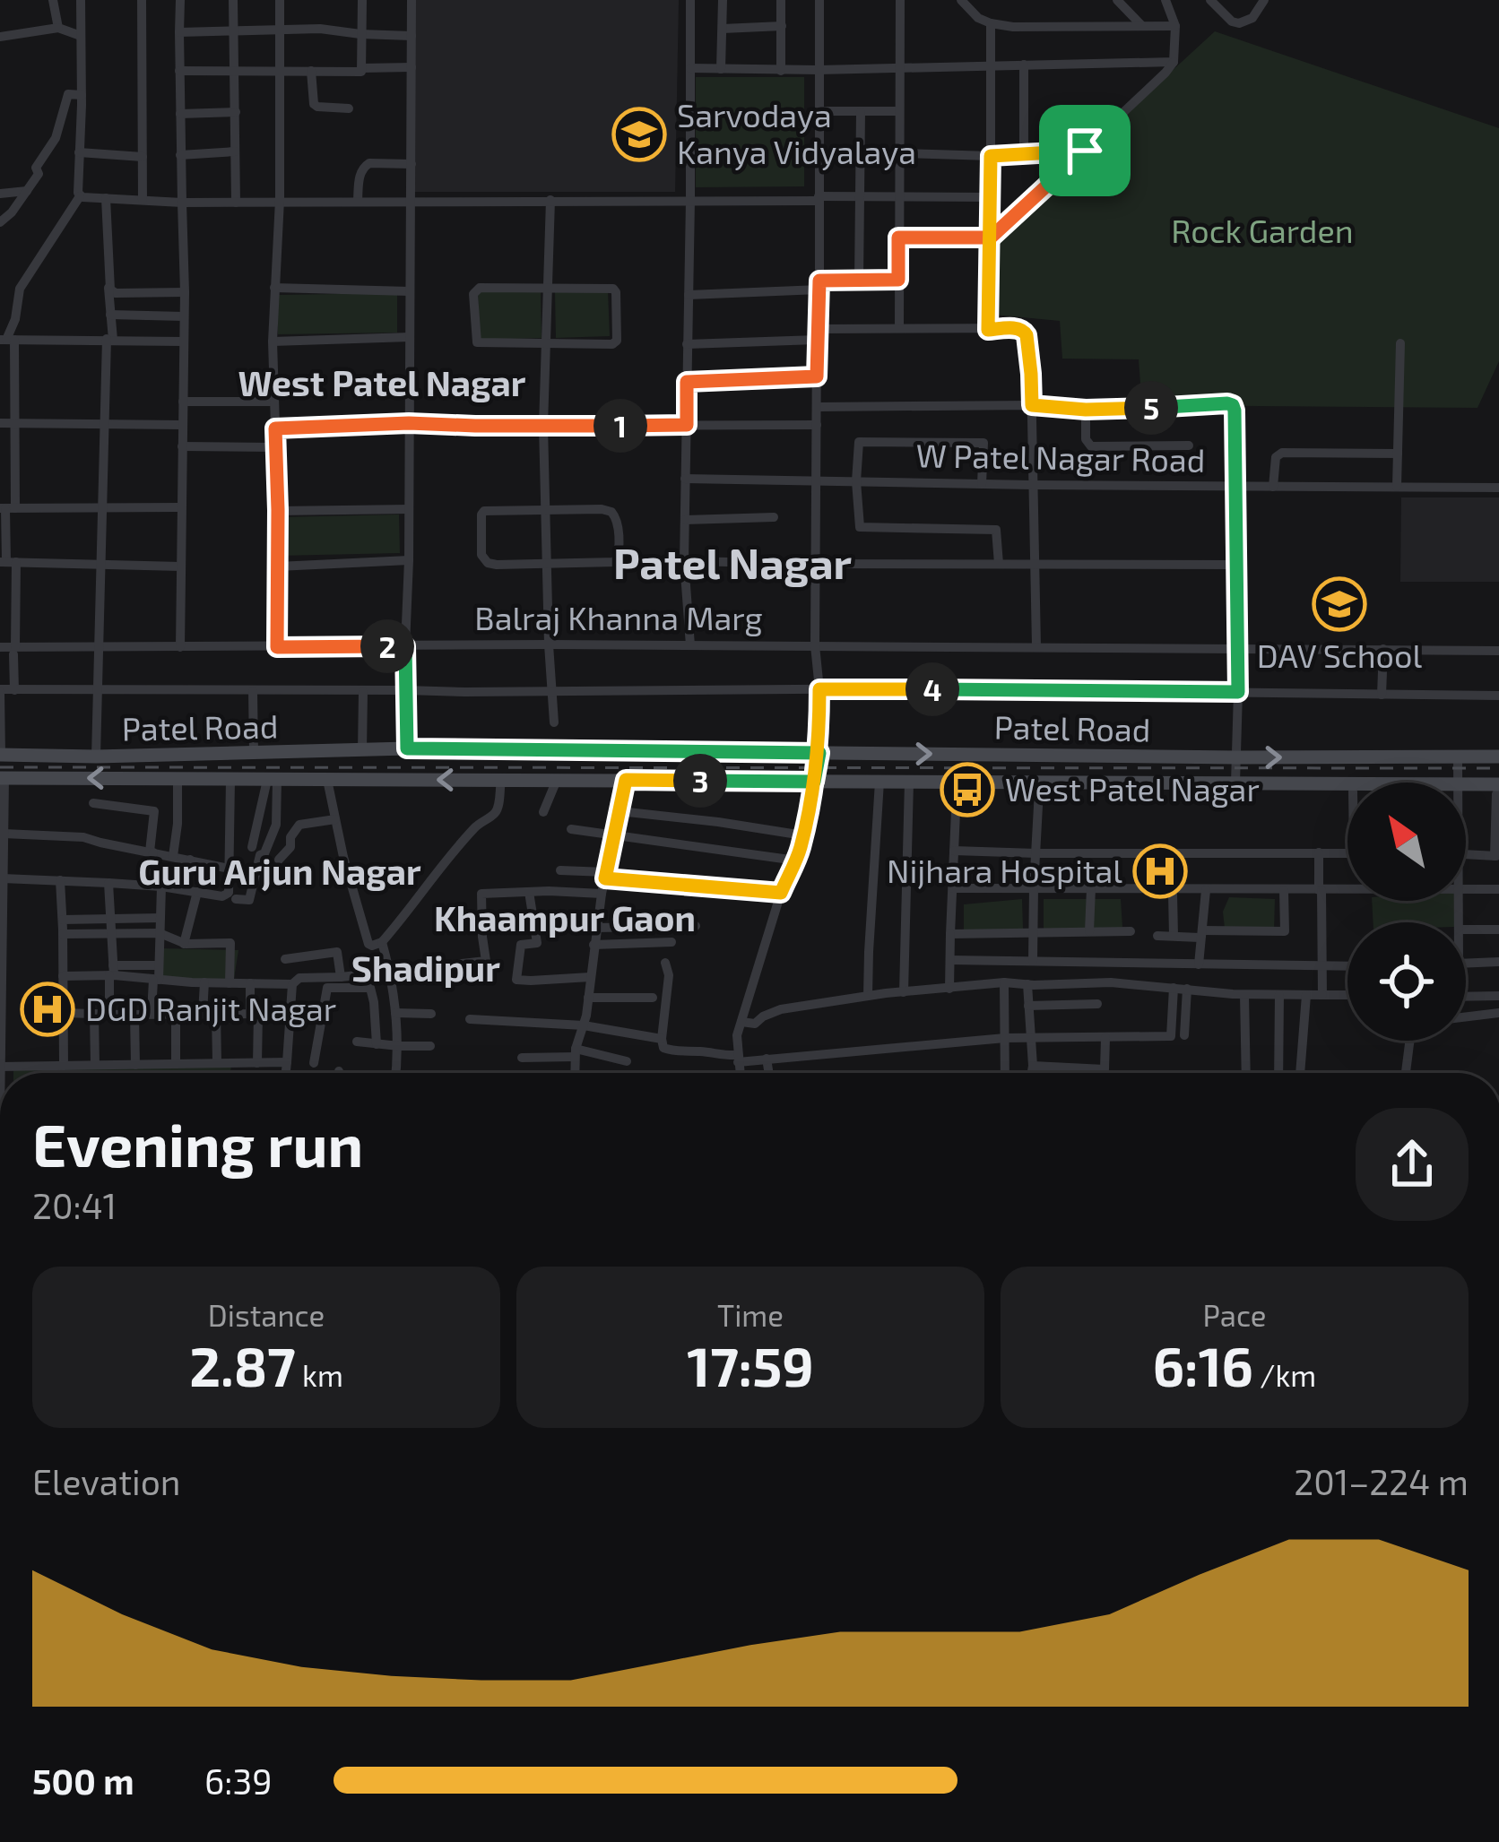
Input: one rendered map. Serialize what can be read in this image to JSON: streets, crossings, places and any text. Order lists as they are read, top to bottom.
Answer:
{
  "streets": {
    "main road": ["Patel Road"],
    "street": ["W Patel Nagar Road", "Balraj Khanna Marg"]
  },
  "districts": [
    "West Patel Nagar",
    "Patel Nagar",
    "Guru Arjun Nagar",
    "Khaampur Gaon",
    "Shadipur"
  ],
  "parks": ["Rock Garden"],
  "places": {
    "school or university": ["Sarvodaya Kanya Vidyalaya", "DAV School"],
    "bus stop": ["West Patel Nagar"],
    "hospital": ["Nijhara Hospital", "DGD Ranjit Nagar"]
  },
  "north": "top left",
  "page": {
    "pins": [
      "5",
      "1",
      "2",
      "4",
      "3"
    ],
    "heading": ["Evening run", "20:41"],
    "stats": [
      ["Distance", "2.87 km"],
      ["Time", "17:59"],
      ["Pace", "6:16 /km"]
    ],
    "chart": ["Elevation", "201–224 m"],
    "list": [
      {
        "name": "500 m",
        "note": "6:39"
      }
    ]
  }
}
